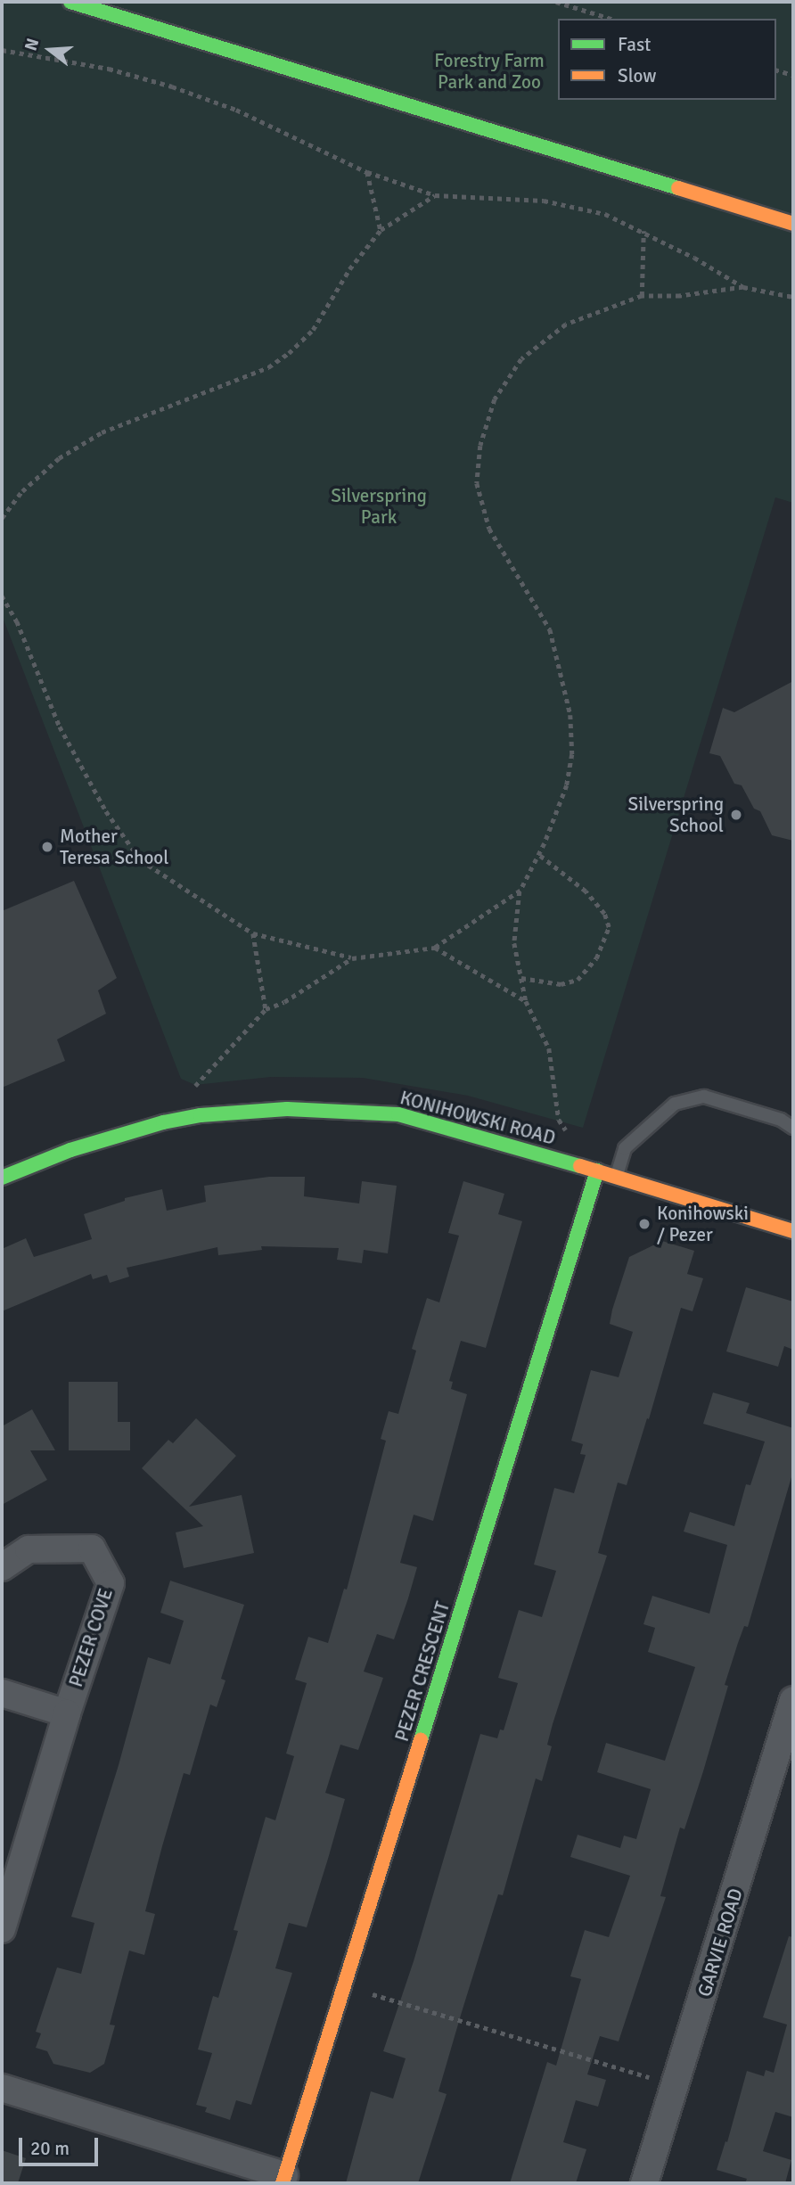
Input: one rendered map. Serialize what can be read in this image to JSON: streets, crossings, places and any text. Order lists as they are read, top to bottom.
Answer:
{
  "streets": {
    "street": [
      "KONIHOWSKI ROAD",
      "PEZER COVE",
      "PEZER CRESCENT",
      "GARVIE ROAD"
    ]
  },
  "crossings": [
    ["KONIHOWSKI ROAD", "PEZER CRESCENT"]
  ],
  "parks": ["Forestry Farm Park and Zoo", "Silverspring Park"],
  "places": ["Silverspring School", "Mother Teresa School", "Konihowski / Pezer"],
  "legend": ["Fast", "Slow"],
  "scale_bar": "20 m",
  "north": "left"
}
